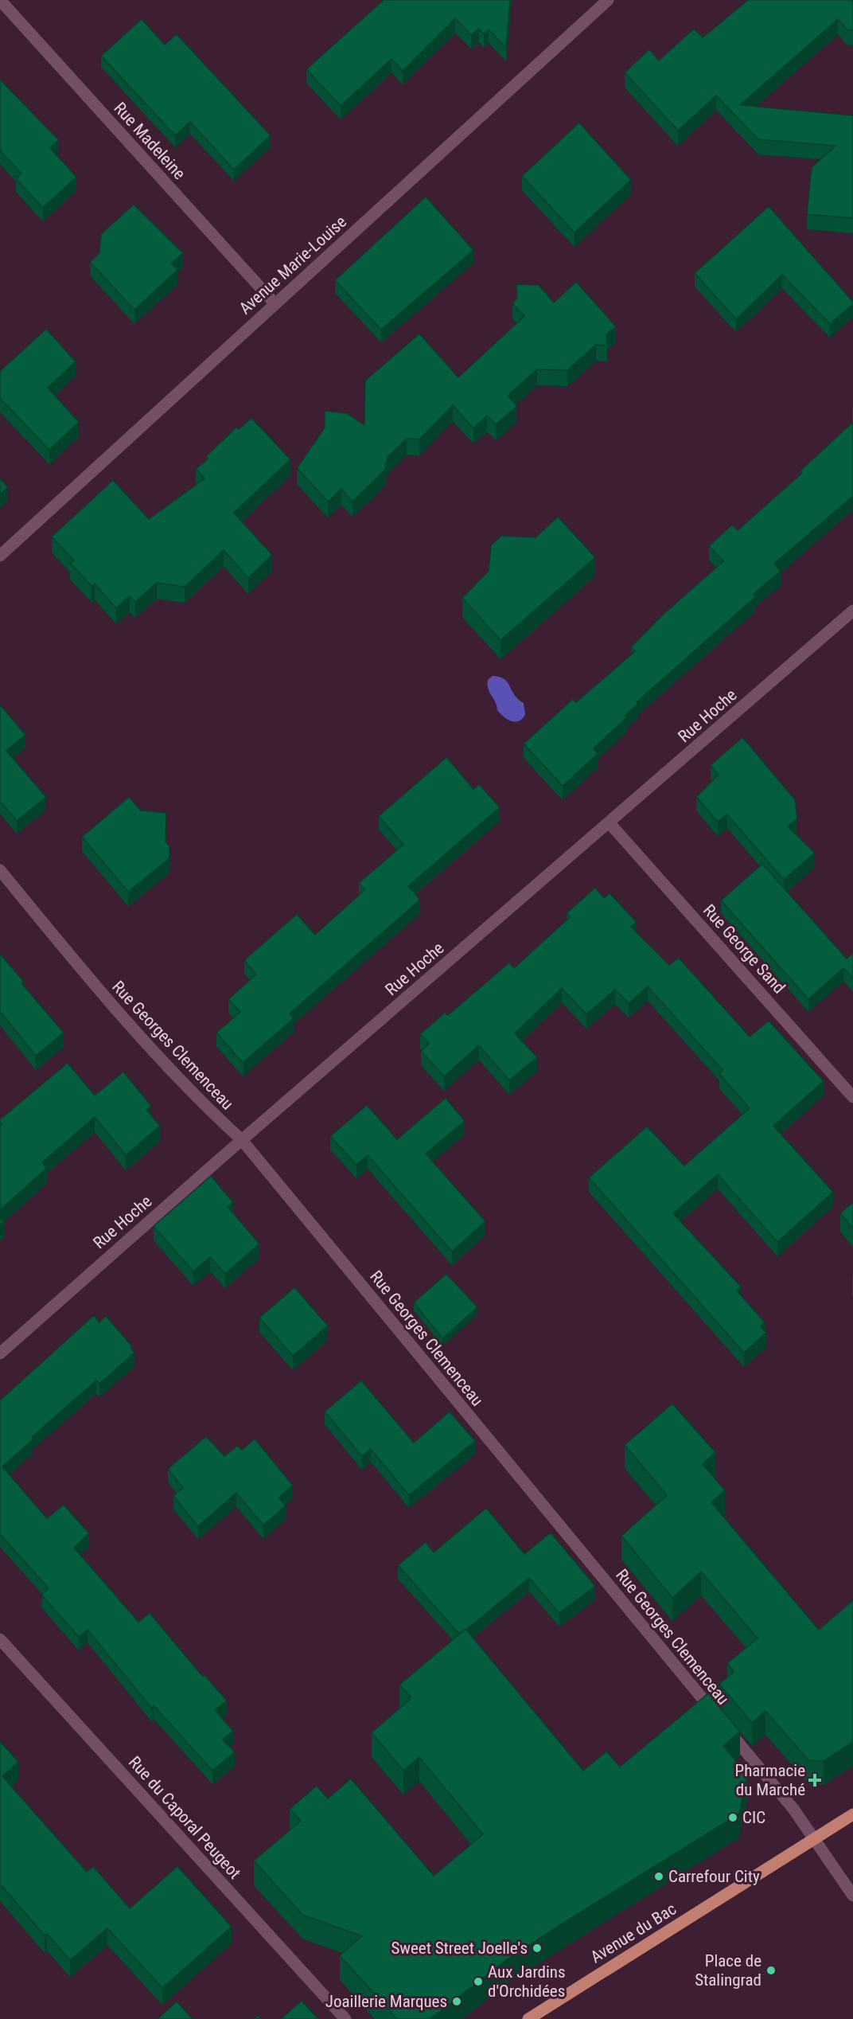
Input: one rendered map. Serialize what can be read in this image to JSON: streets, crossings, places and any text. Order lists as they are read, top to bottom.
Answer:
{
  "streets": {
    "main road": ["Avenue du Bac"],
    "street": [
      "Rue Madeleine",
      "Avenue Marie-Louise",
      "Rue Hoche",
      "Rue George Sand",
      "Rue Georges Clemenceau",
      "Rue du Caporal Peugeot"
    ]
  },
  "crossings": [
    ["Rue Madeleine", "Avenue Marie-Louise"],
    ["Rue Hoche", "Rue George Sand"],
    ["Rue Hoche", "Rue Georges Clemenceau"],
    ["Rue Georges Clemenceau", "Avenue du Bac"]
  ],
  "places": {
    "health": ["Pharmacie du Marché"],
    "other": [
      "CIC",
      "Carrefour City",
      "Sweet Street Joelle's",
      "Place de Stalingrad",
      "Aux Jardins d'Orchidées",
      "Joaillerie Marques"
    ]
  }
}
